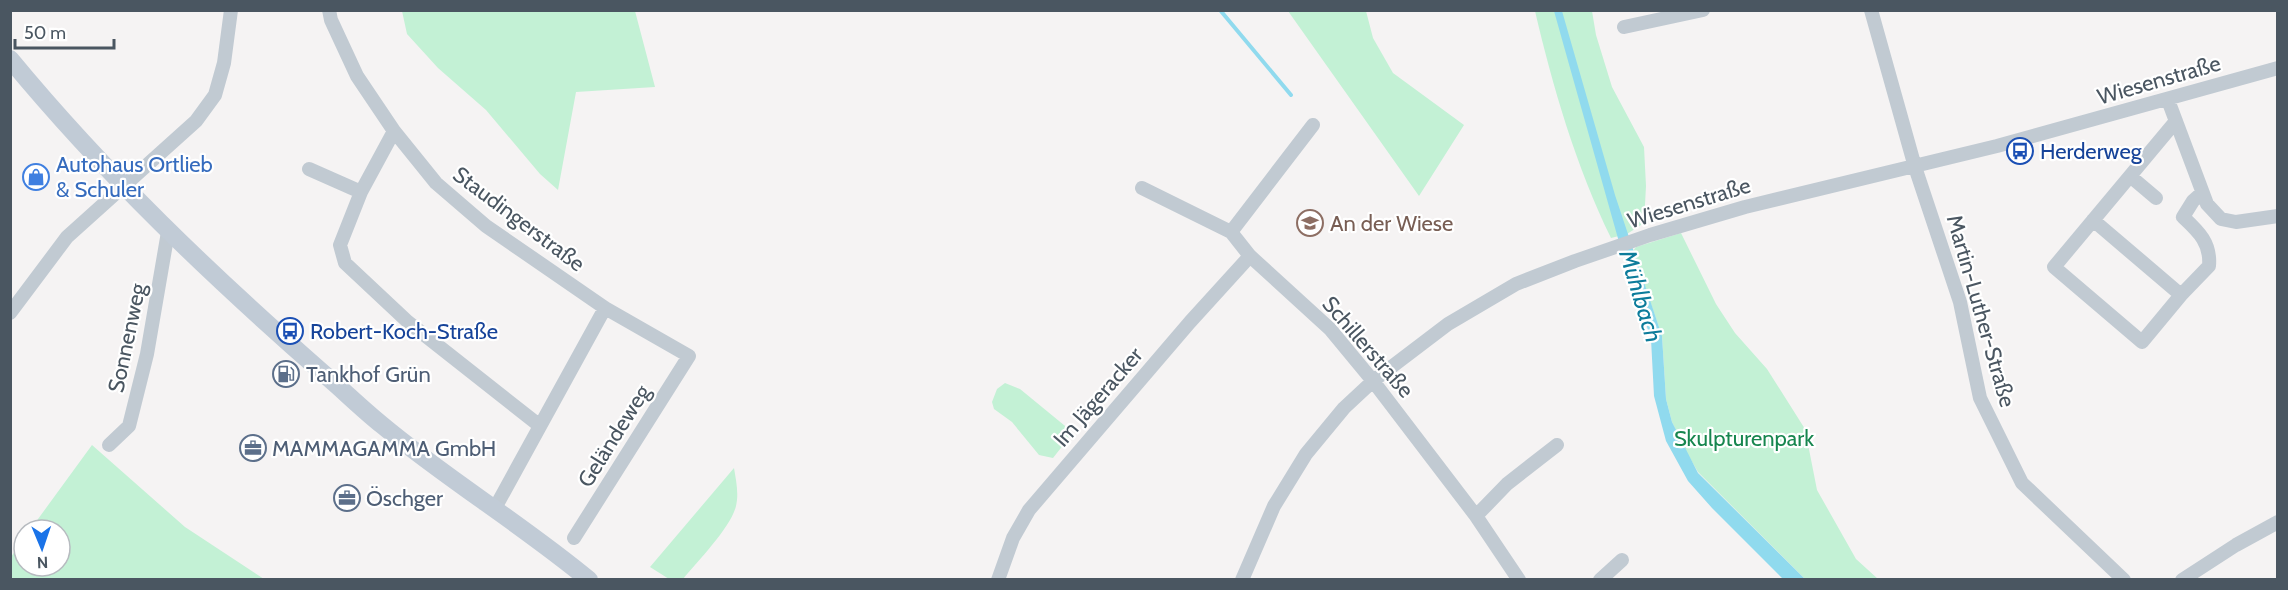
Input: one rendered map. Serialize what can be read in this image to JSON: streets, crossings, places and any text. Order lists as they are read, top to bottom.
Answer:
{
  "streets": {
    "street": [
      "Wiesenstraße",
      "Staudingerstraße",
      "Martin-Luther-Straße",
      "Sonnenweg",
      "Schillerstraße",
      "Im Jägeracker",
      "Geländeweg"
    ]
  },
  "crossings": [
    ["Wiesenstraße", "Martin-Luther-Straße"],
    ["Wiesenstraße", "Schillerstraße"],
    ["Staudingerstraße", "Geländeweg"],
    ["Schillerstraße", "Im Jägeracker"]
  ],
  "water": ["Mühlbach"],
  "parks": ["Skulpturenpark"],
  "places": {
    "bus stop": ["Herderweg", "Robert-Koch-Straße"],
    "shop": ["Autohaus Ortlieb & Schuler"],
    "school or university": ["An der Wiese"],
    "fuel station": ["Tankhof Grün"],
    "office": ["MAMMAGAMMA GmbH", "Öschger"]
  },
  "scale_bar": "50 m",
  "north": "bottom"
}
